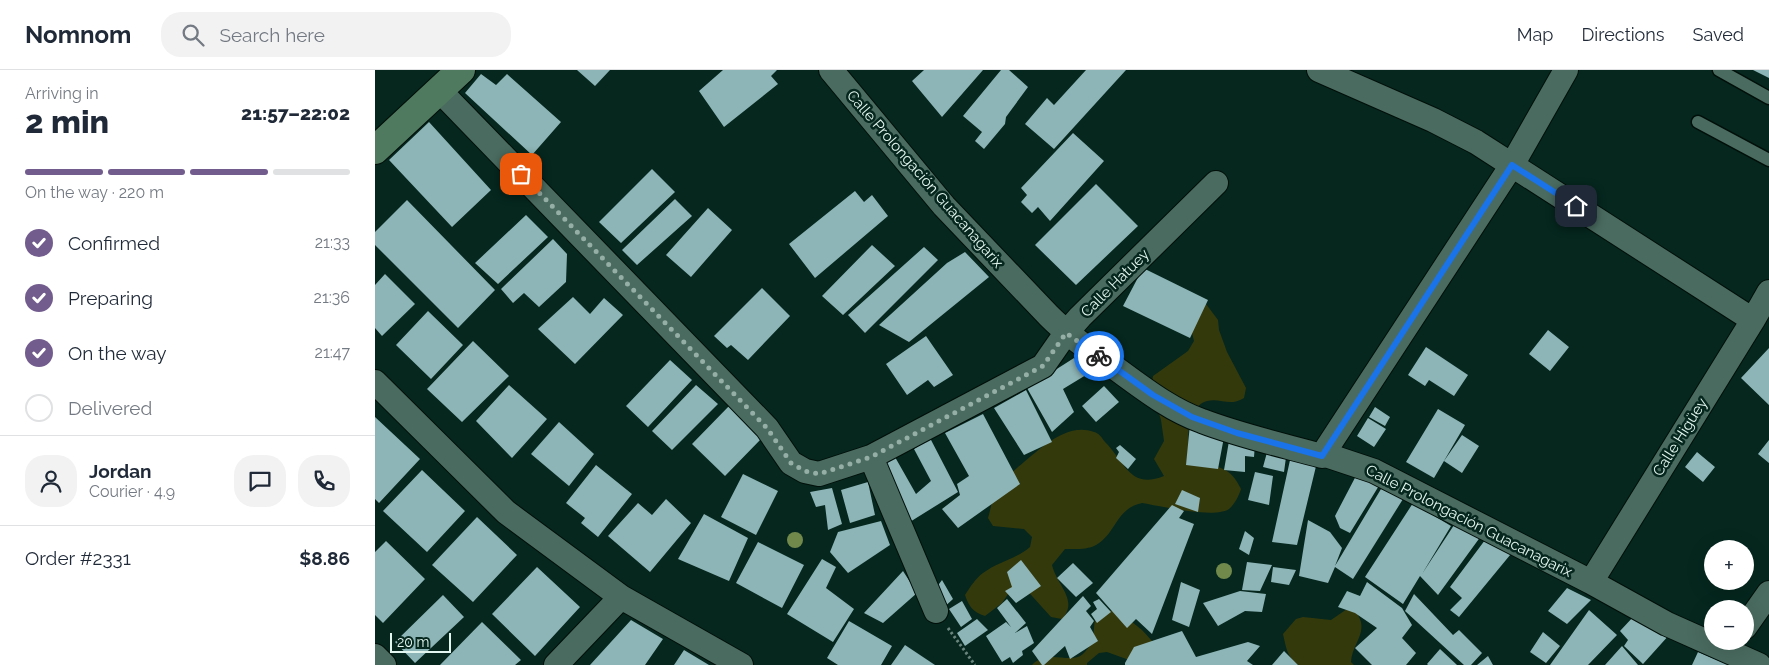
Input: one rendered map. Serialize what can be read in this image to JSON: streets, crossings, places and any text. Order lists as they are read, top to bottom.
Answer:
{
  "streets": {
    "street": ["Calle Prolongación Guacanagarix", "Calle Hatuey", "Calle Higüey"]
  },
  "crossings": [
    ["Calle Prolongación Guacanagarix", "Calle Hatuey"],
    ["Calle Prolongación Guacanagarix", "Calle Higüey"]
  ],
  "scale_bar": "20 m",
  "page": {
    "header": "Nomnom",
    "search": "Search here",
    "nav": ["Map", "Directions", "Saved"],
    "heading": ["2 min", "Arriving in", "21:57–22:02"],
    "panel": [
      "Jordan",
      "Courier · 4.9",
      "Order #2331",
      "$8.86"
    ],
    "bar": "On the way · 220 m",
    "list": [
      ["Confirmed", "21:33"],
      ["Preparing", "21:36"],
      ["On the way", "21:47"],
      "Delivered"
    ],
    "map_buttons": ["+", "−"],
    "scale": "20 m"
  }
}
